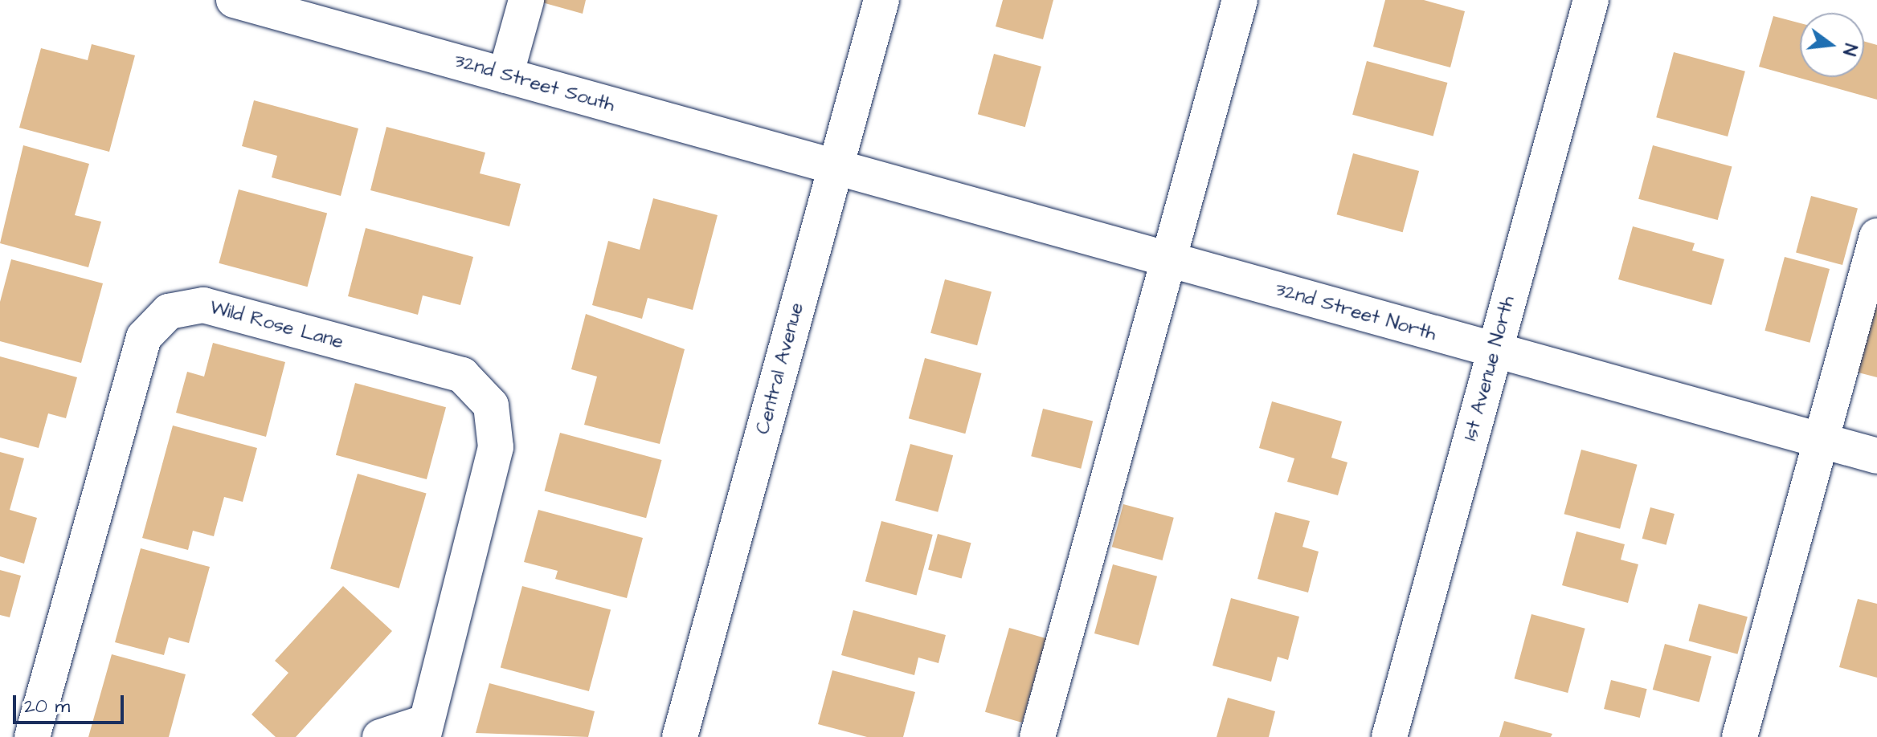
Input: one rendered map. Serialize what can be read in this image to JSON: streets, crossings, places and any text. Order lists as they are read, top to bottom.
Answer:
{
  "streets": {
    "street": [
      "32nd Street South",
      "32nd Street North",
      "Wild Rose Lane",
      "Central Avenue",
      "1st Avenue North"
    ]
  },
  "crossings": [
    ["32nd Street South", "32nd Street North"],
    ["32nd Street South", "Central Avenue"],
    ["32nd Street North", "Central Avenue"],
    ["32nd Street North", "1st Avenue North"]
  ],
  "scale_bar": "20 m",
  "north": "right"
}
